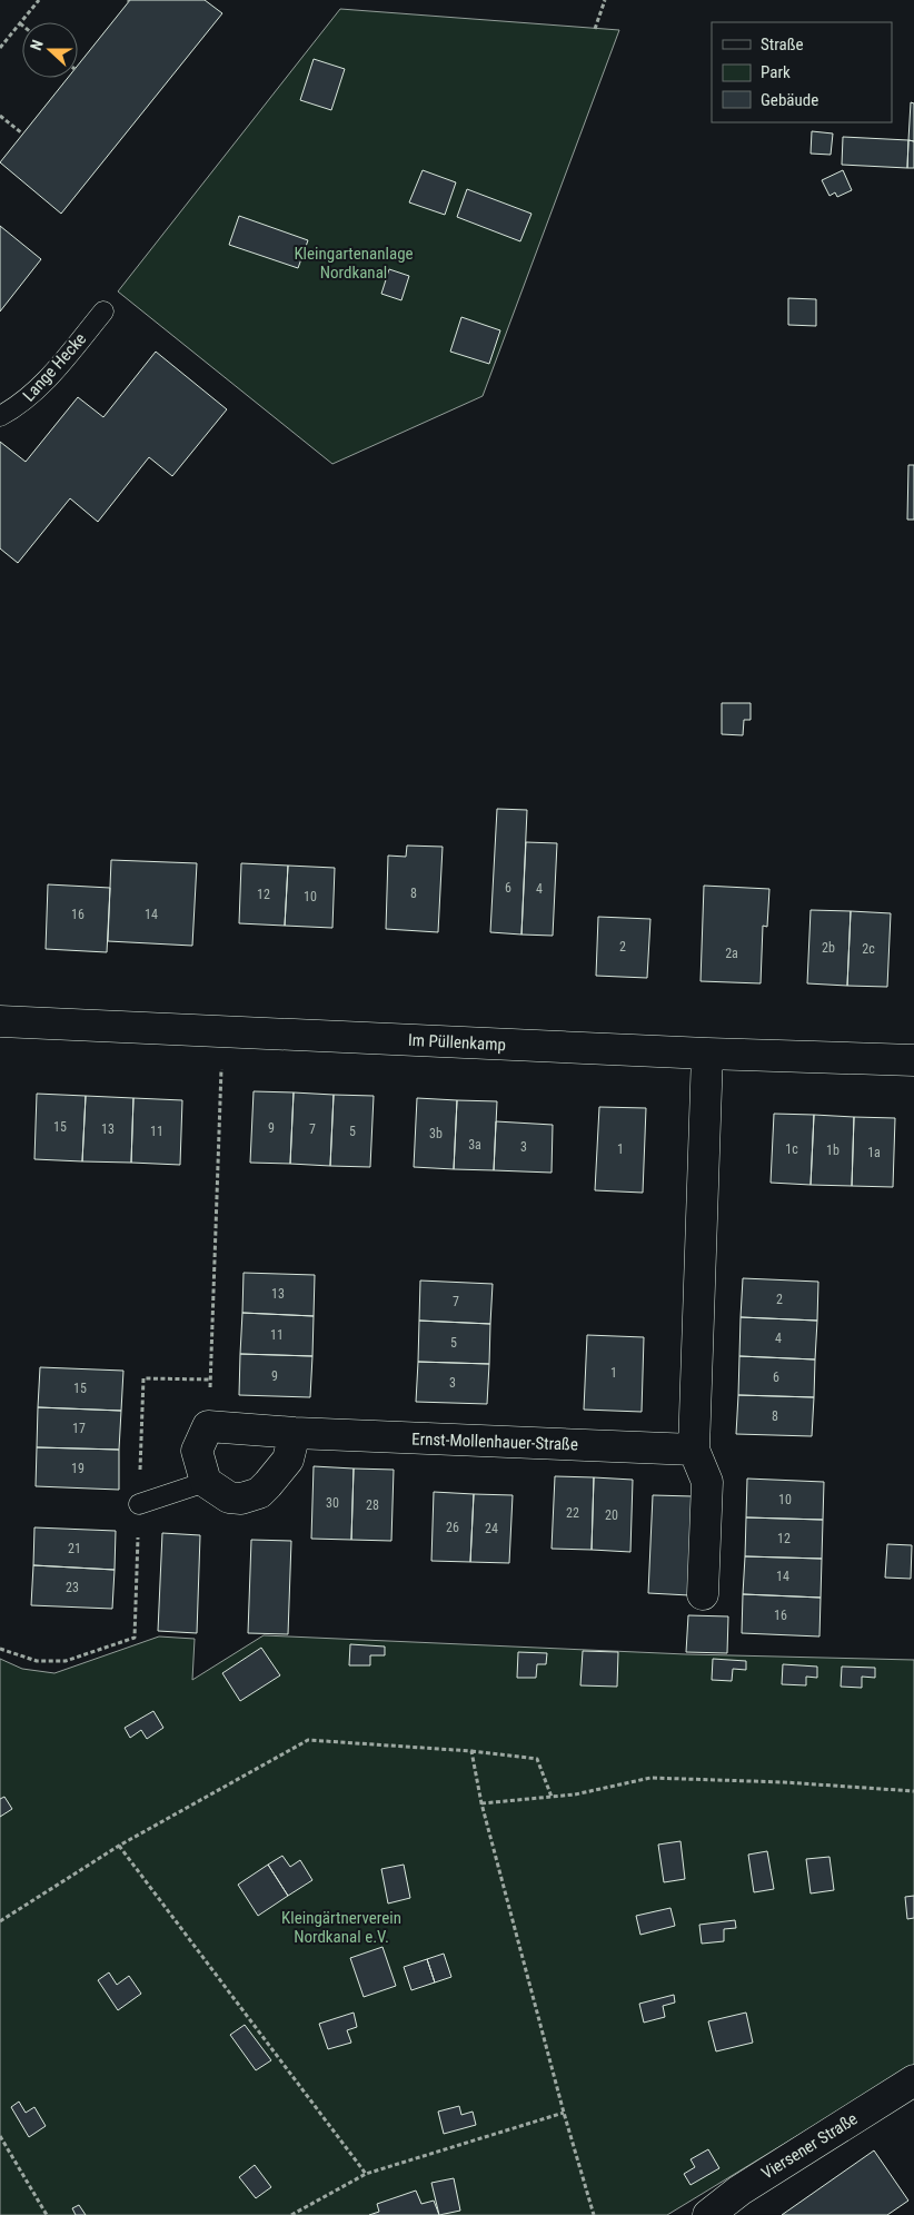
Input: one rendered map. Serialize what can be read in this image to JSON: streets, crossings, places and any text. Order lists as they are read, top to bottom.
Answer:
{
  "streets": {
    "street": ["Im Püllenkamp", "Ernst-Mollenhauer-Straße", "Viersener Straße"],
    "lane": ["Lange Hecke"]
  },
  "parks": ["Kleingartenanlage Nordkanal", "Kleingärtnerverein Nordkanal e.V."],
  "house_numbers": [
    "6",
    "4",
    "8",
    "12",
    "10",
    "16",
    "14",
    "2",
    "2b",
    "2c",
    "2a",
    "15",
    "9",
    "13",
    "7",
    "11",
    "5",
    "3b",
    "3a",
    "3",
    "1",
    "1c",
    "1b",
    "1a",
    "13",
    "2",
    "7",
    "11",
    "4",
    "5",
    "1",
    "9",
    "6",
    "3",
    "15",
    "8",
    "17",
    "19",
    "10",
    "30",
    "28",
    "22",
    "20",
    "26",
    "24",
    "12",
    "21",
    "14",
    "23",
    "16"
  ],
  "legend": ["Straße", "Park", "Gebäude"],
  "north": "left"
}
